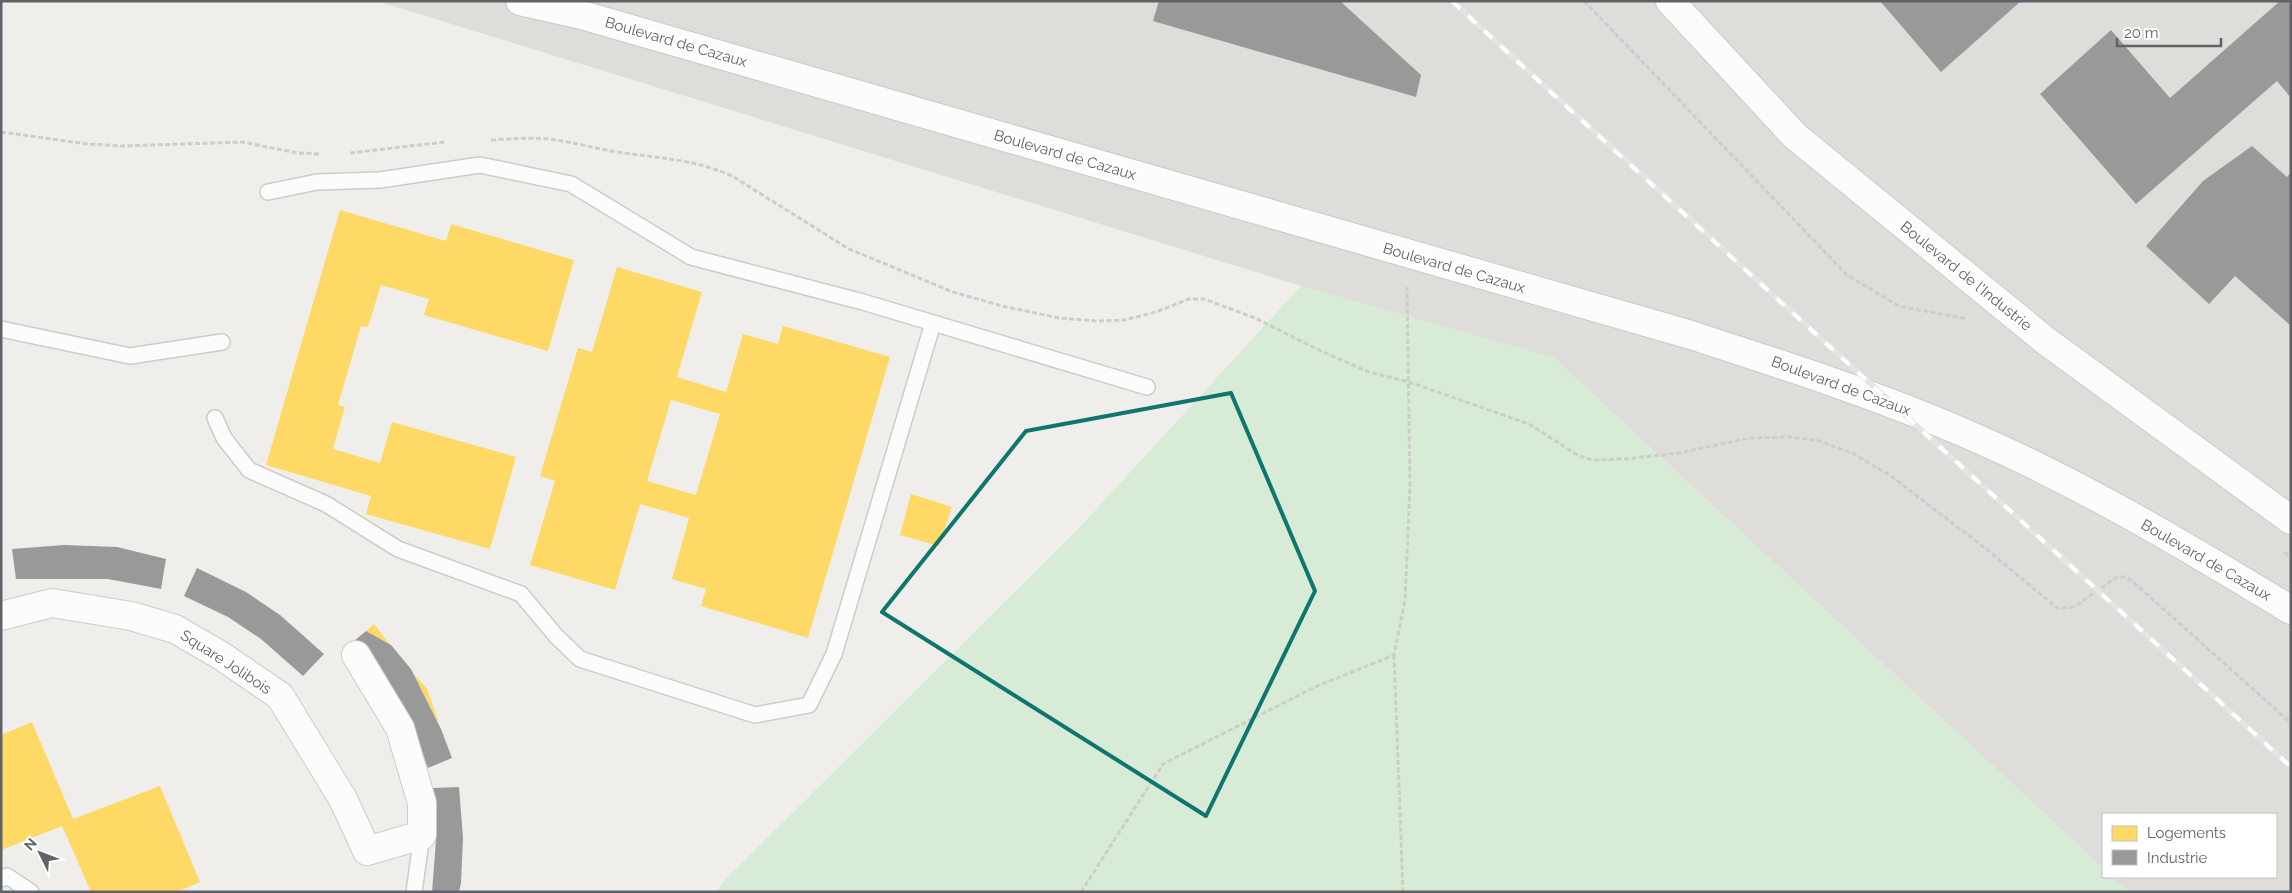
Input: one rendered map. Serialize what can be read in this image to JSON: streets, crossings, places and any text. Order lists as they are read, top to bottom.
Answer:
{
  "streets": {
    "main road": ["Boulevard de Cazaux", "Boulevard de l'Industrie", "Square Jolibois"]
  },
  "legend": ["Logements", "Industrie"],
  "scale_bar": "20 m",
  "north": "top left"
}
